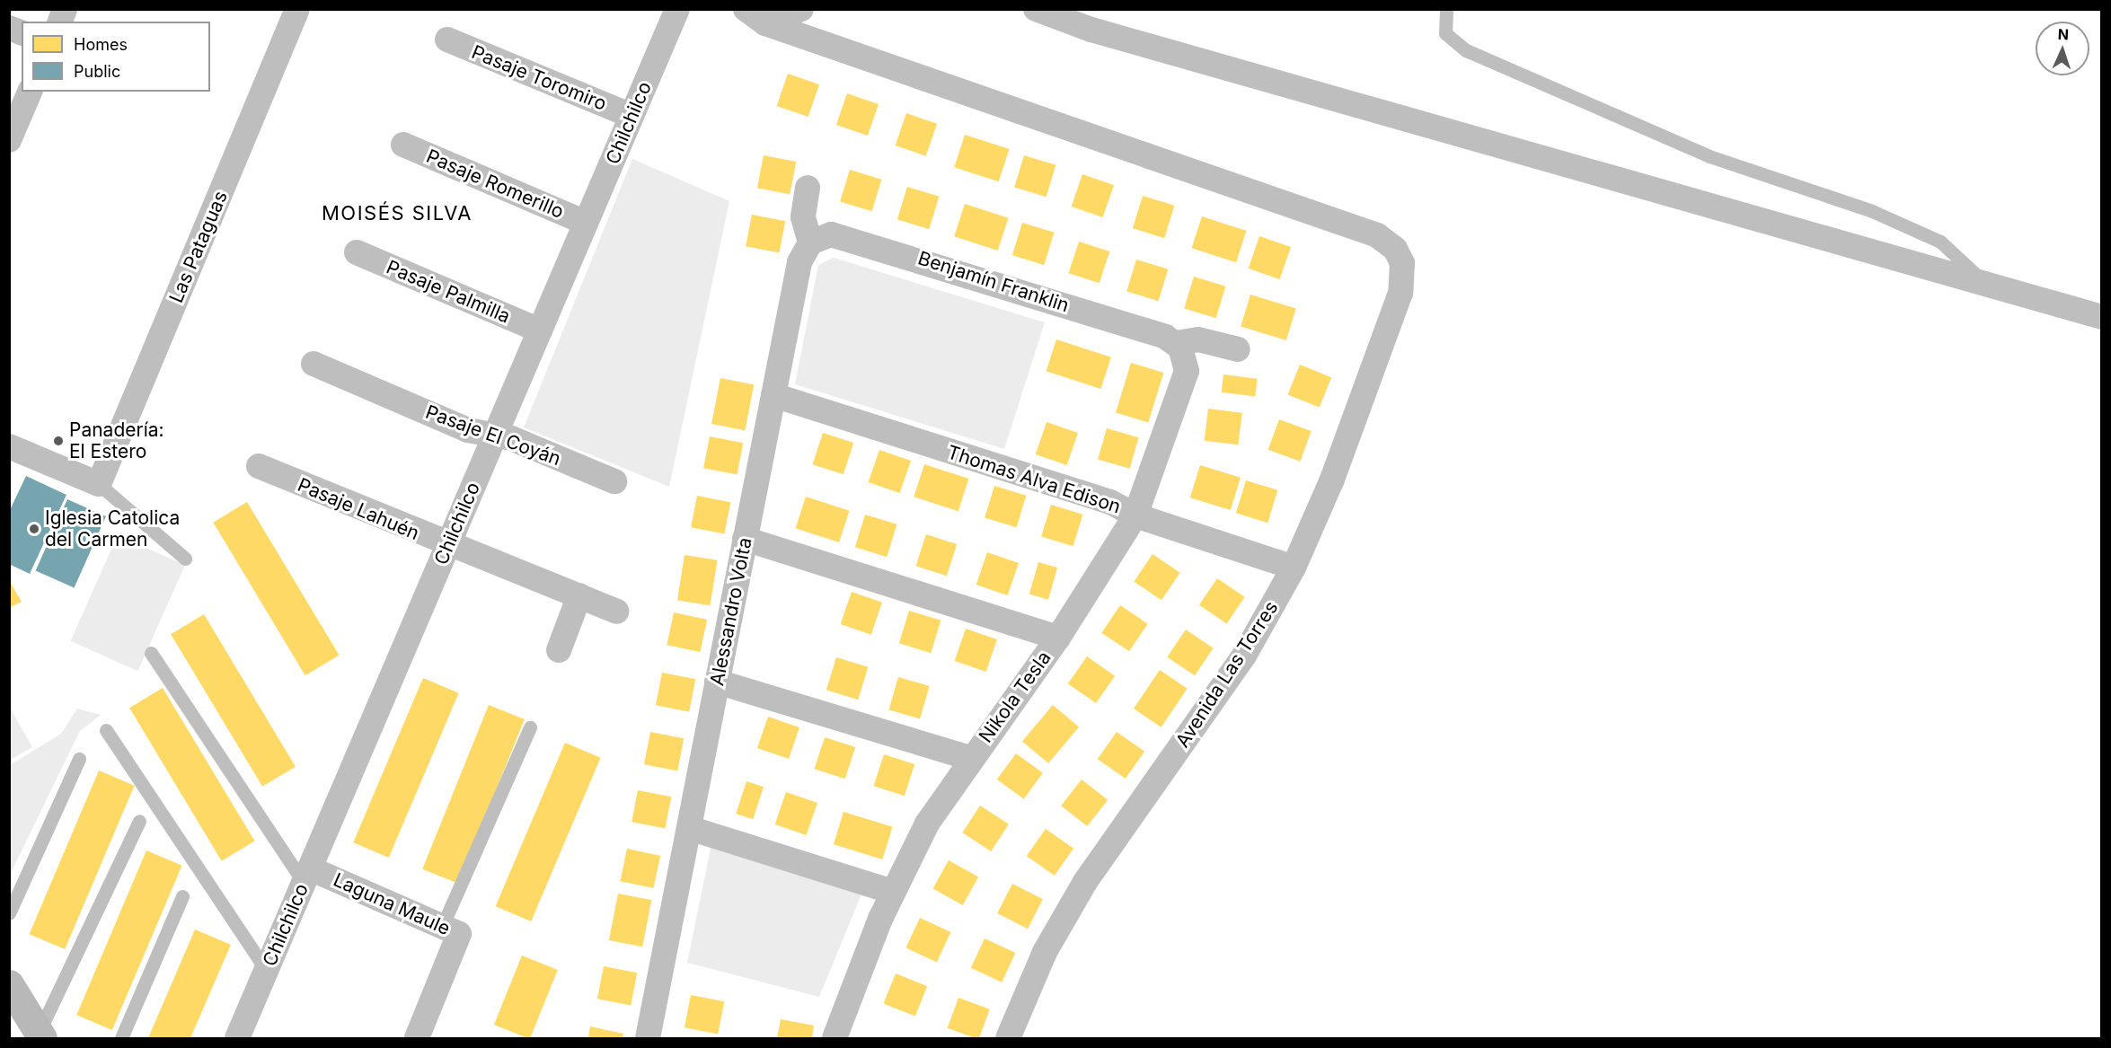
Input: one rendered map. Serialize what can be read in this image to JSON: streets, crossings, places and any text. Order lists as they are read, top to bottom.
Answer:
{
  "streets": {
    "street": [
      "Pasaje Toromiro",
      "Chilchilco",
      "Pasaje Romerillo",
      "Las Pataguas",
      "Benjamín Franklin",
      "Pasaje Palmilla",
      "Pasaje El Coyán",
      "Thomas Alva Edison",
      "Pasaje Lahuén",
      "Alessandro Volta",
      "Avenida Las Torres",
      "Nikola Tesla",
      "Laguna Maule"
    ]
  },
  "crossings": [
    ["Pasaje Toromiro", "Chilchilco"],
    ["Chilchilco", "Pasaje Romerillo"],
    ["Chilchilco", "Pasaje Palmilla"],
    ["Chilchilco", "Pasaje El Coyán"],
    ["Chilchilco", "Pasaje Lahuén"],
    ["Chilchilco", "Laguna Maule"],
    ["Benjamín Franklin", "Alessandro Volta"],
    ["Benjamín Franklin", "Nikola Tesla"],
    ["Thomas Alva Edison", "Alessandro Volta"],
    ["Thomas Alva Edison", "Avenida Las Torres"],
    ["Thomas Alva Edison", "Nikola Tesla"]
  ],
  "districts": ["MOISÉS SILVA"],
  "places": ["Panadería: El Estero", "Iglesia Catolica del Carmen"],
  "legend": ["Homes", "Public"],
  "north": "top"
}
